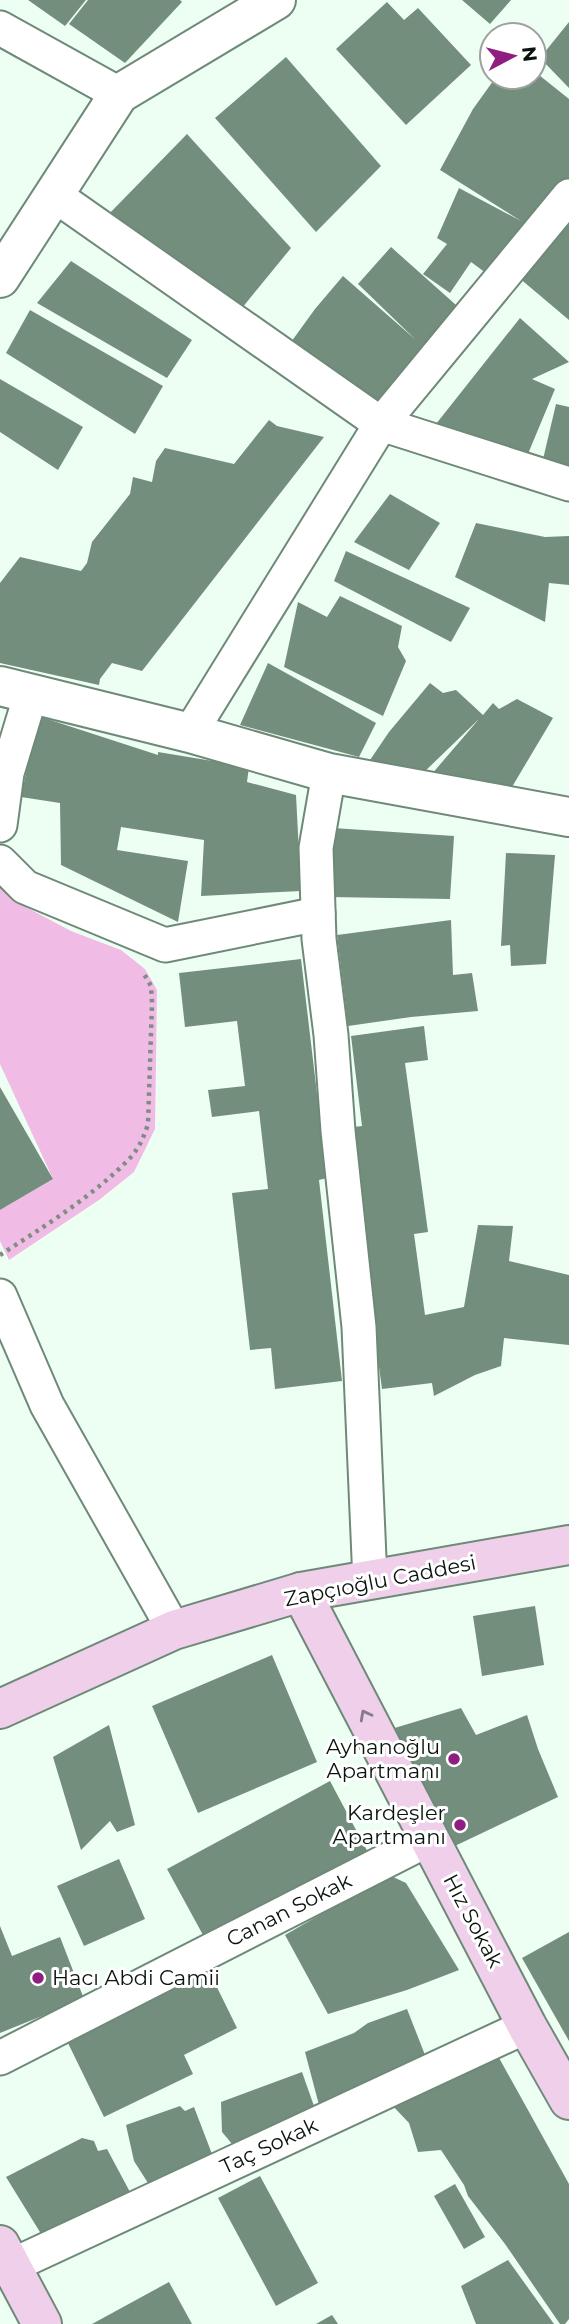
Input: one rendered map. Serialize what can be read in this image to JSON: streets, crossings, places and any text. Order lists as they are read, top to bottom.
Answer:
{
  "streets": {
    "main road": ["Zapçıoğlu Caddesi", "Hız Sokak"],
    "street": ["Canan Sokak", "Taç Sokak"]
  },
  "crossings": [
    ["Zapçıoğlu Caddesi", "Hız Sokak"],
    ["Canan Sokak", "Hız Sokak"],
    ["Hız Sokak", "Taç Sokak"]
  ],
  "one_way": ["Hız Sokak"],
  "places": ["Ayhanoğlu Apartmanı", "Kardeşler Apartmanı", "Hacı Abdi Camii"],
  "north": "right"
}
